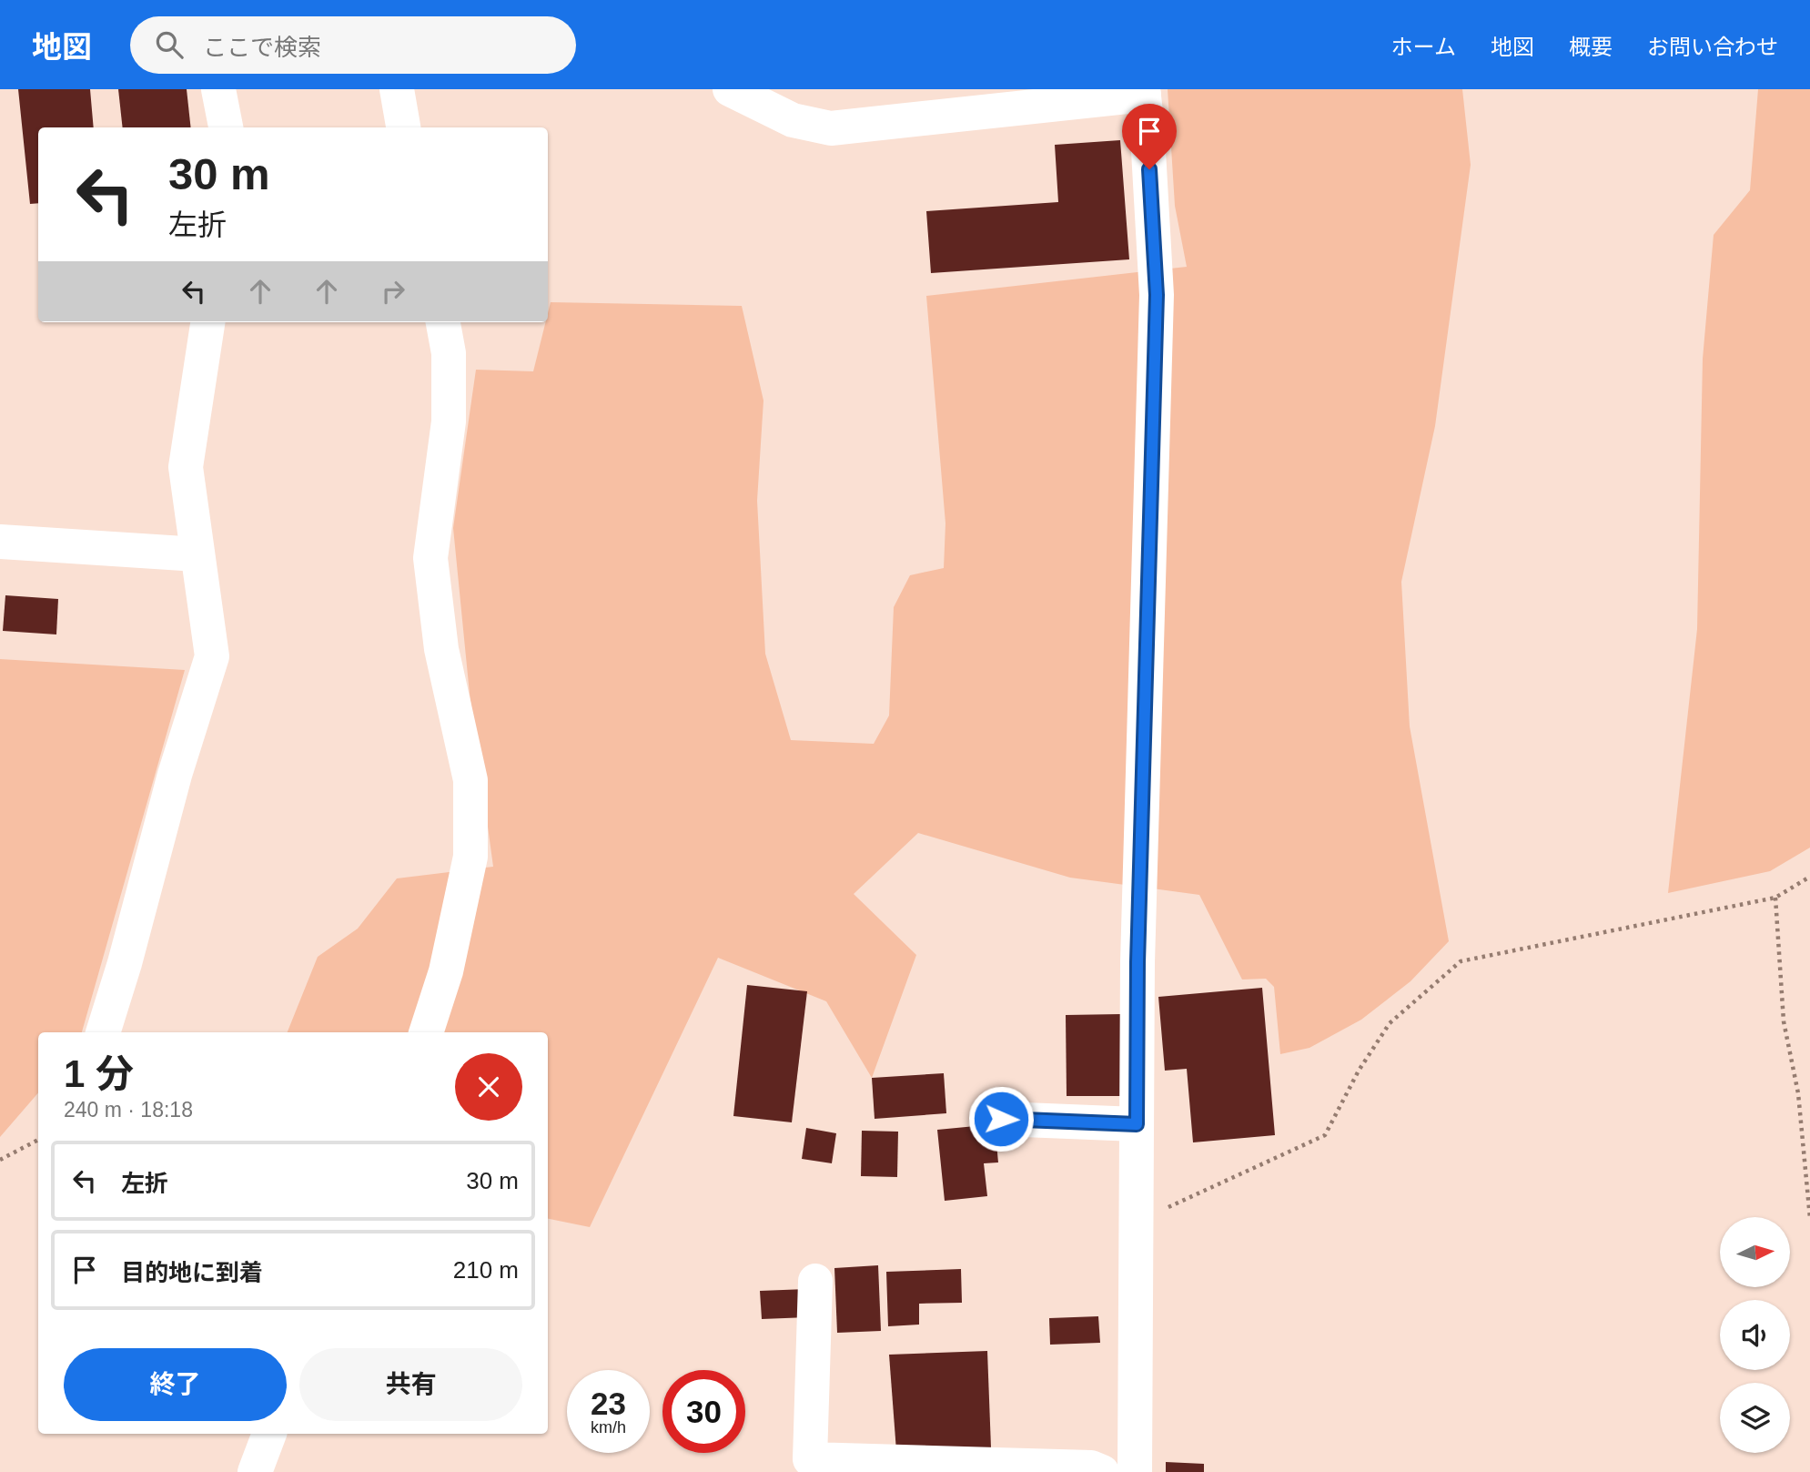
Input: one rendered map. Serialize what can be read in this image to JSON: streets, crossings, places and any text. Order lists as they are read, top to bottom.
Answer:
{
  "north": "right",
  "page": {
    "header": "地図",
    "search": "ここで検索",
    "nav": [
      "ホーム",
      "地図",
      "概要",
      "お問い合わせ"
    ],
    "turn": ["30 m", "左折"],
    "heading": ["1 分", "240 m · 18:18"],
    "list": [
      {
        "name": "左折",
        "value": "30 m"
      },
      {
        "name": "目的地に到着",
        "value": "210 m"
      }
    ],
    "buttons": ["終了", "共有"],
    "speed": "23 km/h",
    "limit": "30"
  }
}
